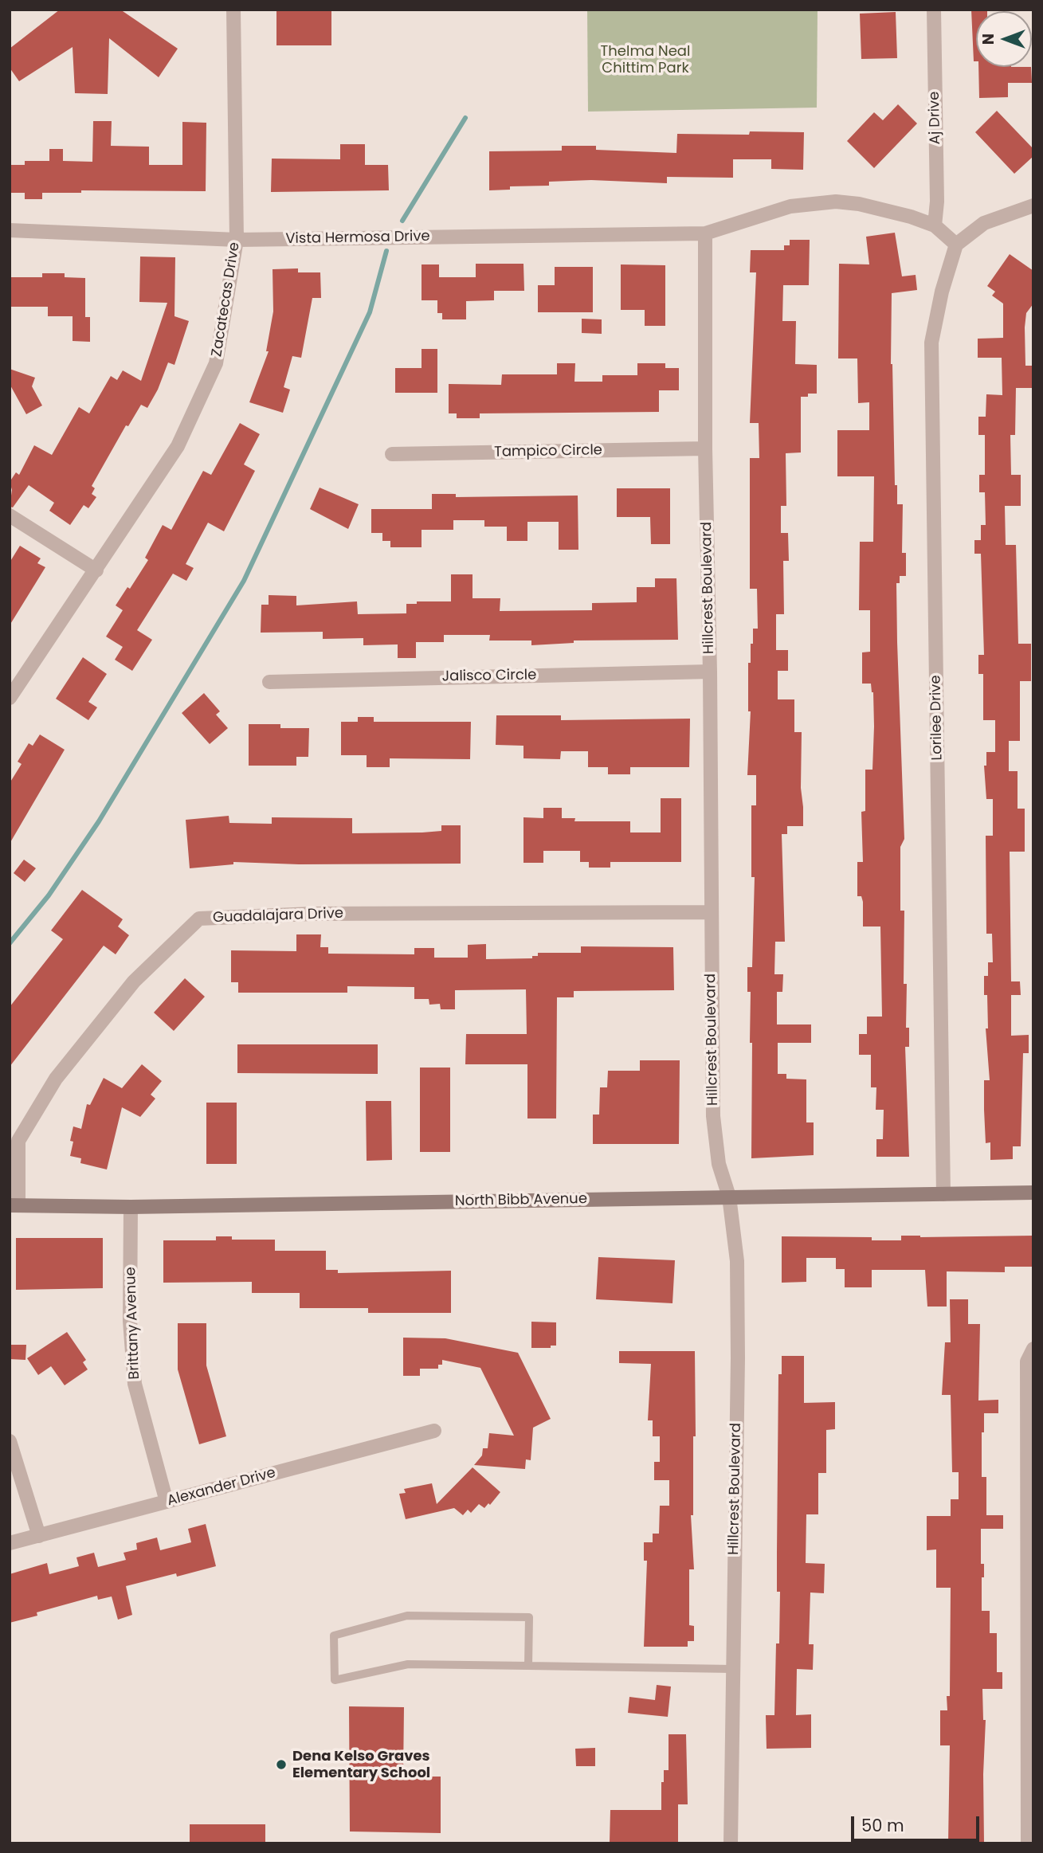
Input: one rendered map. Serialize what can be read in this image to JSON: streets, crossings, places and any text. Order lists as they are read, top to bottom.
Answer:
{
  "streets": {
    "main road": ["North Bibb Avenue"],
    "street": [
      "Aj Drive",
      "Vista Hermosa Drive",
      "Zacatecas Drive",
      "Tampico Circle",
      "Hillcrest Boulevard",
      "Jalisco Circle",
      "Lorilee Drive",
      "Guadalajara Drive",
      "Brittany Avenue",
      "Alexander Drive"
    ]
  },
  "crossings": [
    ["Aj Drive", "Vista Hermosa Drive"],
    ["Vista Hermosa Drive", "Zacatecas Drive"],
    ["Vista Hermosa Drive", "Hillcrest Boulevard"],
    ["Tampico Circle", "Hillcrest Boulevard"],
    ["Hillcrest Boulevard", "Jalisco Circle"],
    ["Hillcrest Boulevard", "Guadalajara Drive"],
    ["Hillcrest Boulevard", "North Bibb Avenue"],
    ["Lorilee Drive", "North Bibb Avenue"],
    ["Guadalajara Drive", "North Bibb Avenue"],
    ["North Bibb Avenue", "Brittany Avenue"],
    ["Brittany Avenue", "Alexander Drive"]
  ],
  "parks": ["Thelma Neal Chittim Park"],
  "places": ["Dena Kelso Graves Elementary School"],
  "scale_bar": "50 m",
  "north": "left"
}
